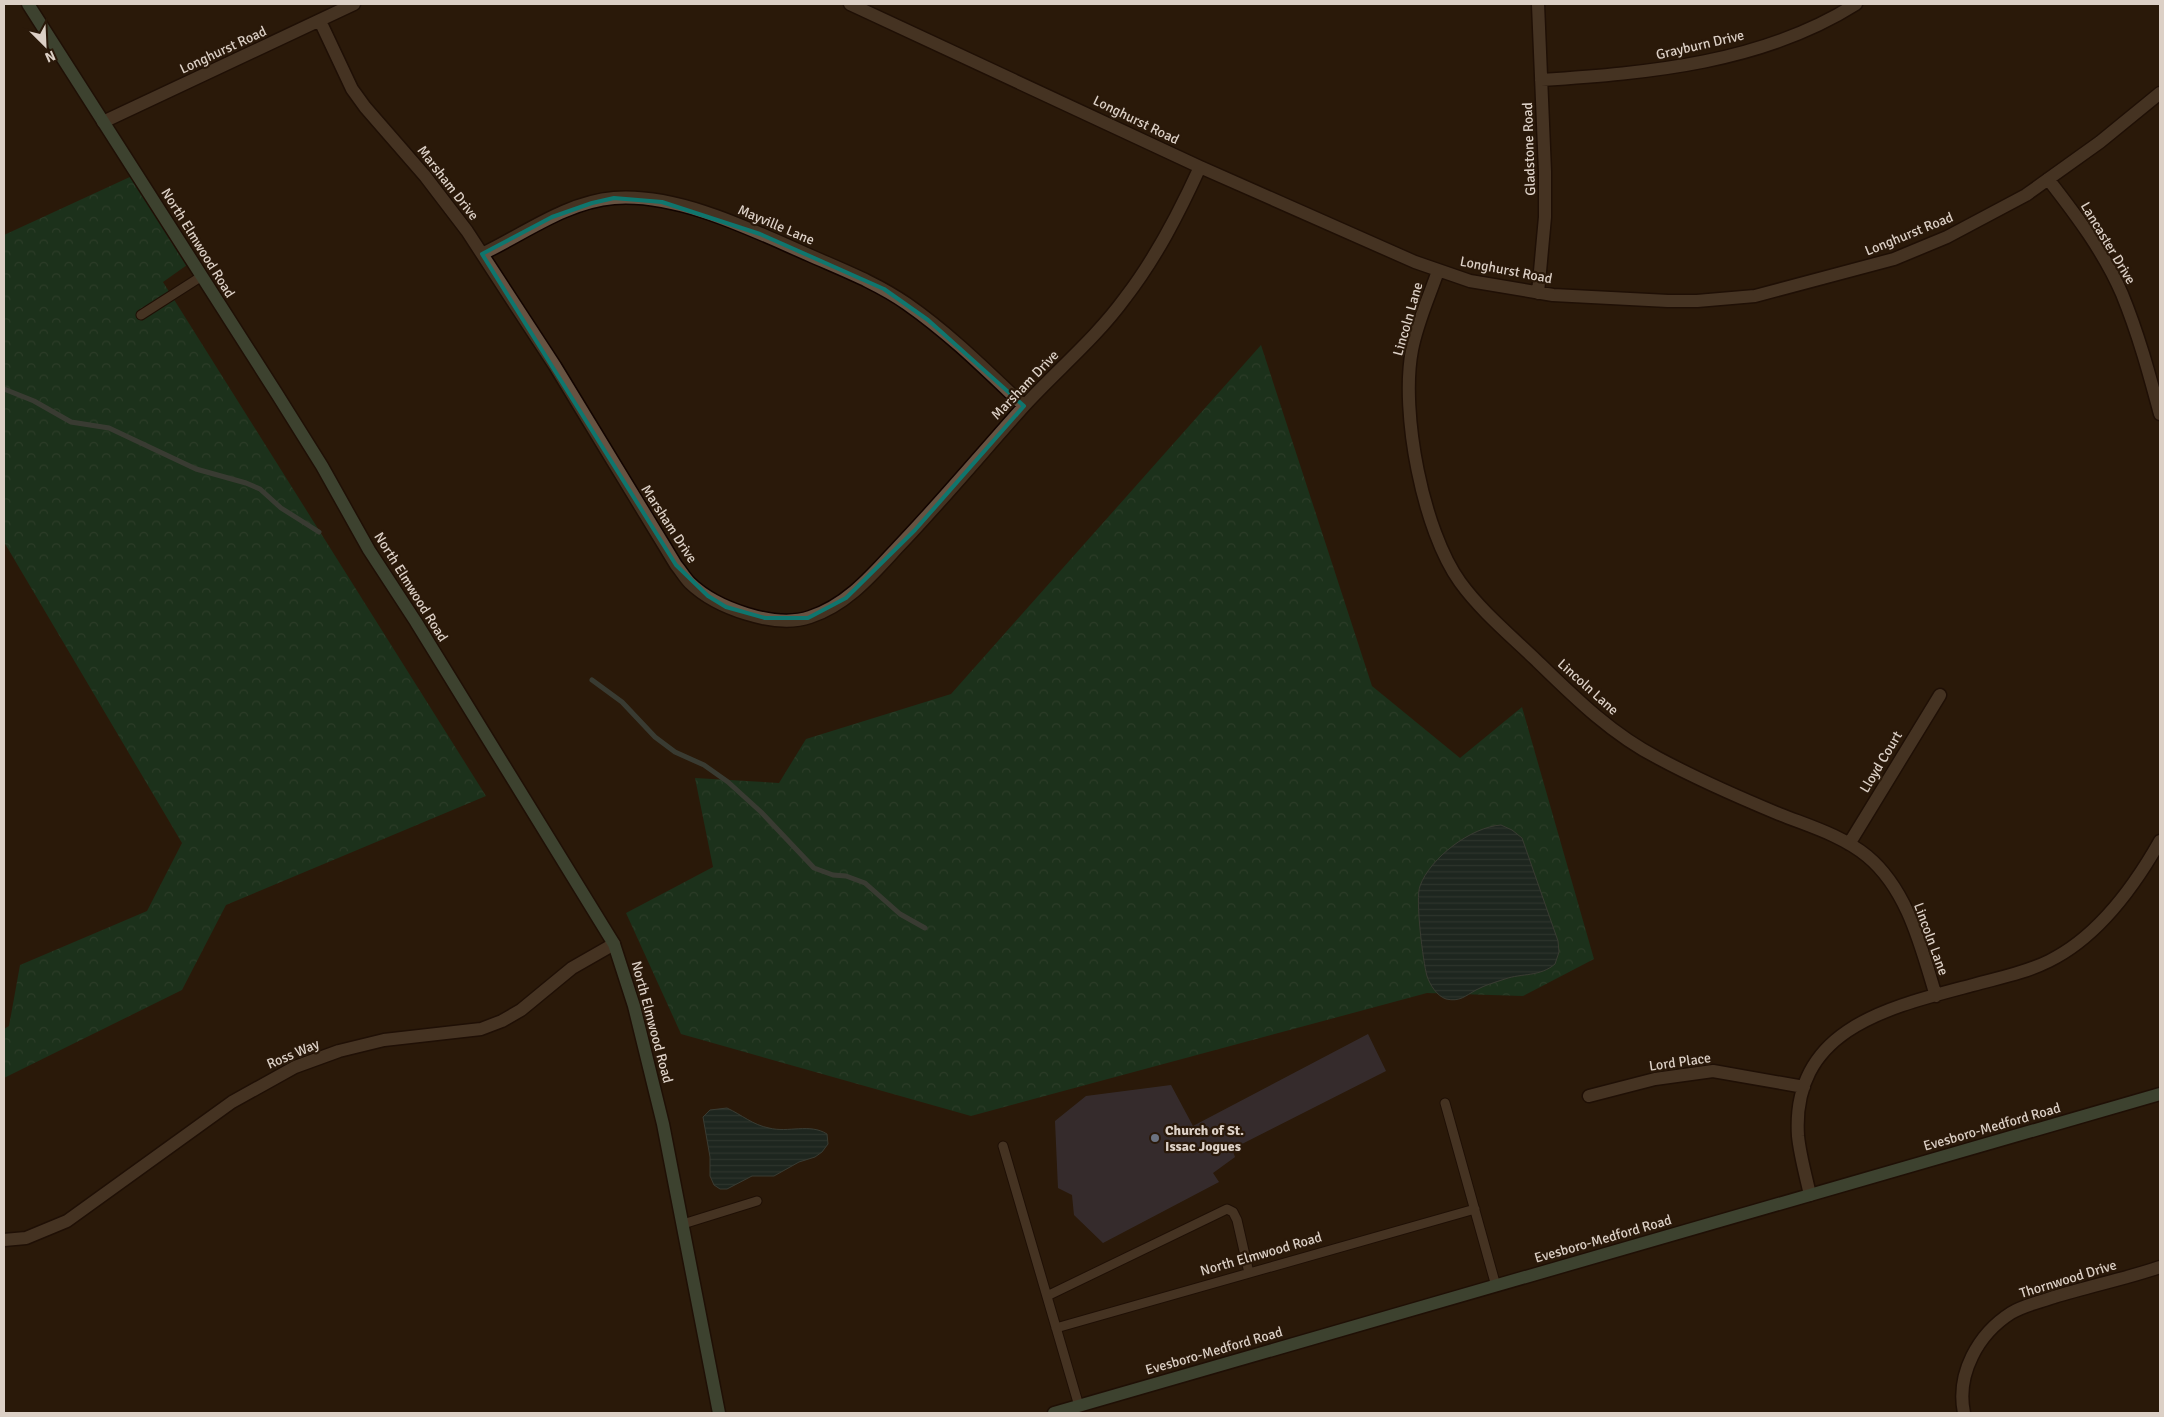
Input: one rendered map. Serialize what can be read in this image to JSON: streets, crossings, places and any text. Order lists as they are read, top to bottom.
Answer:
{
  "streets": {
    "main road": ["North Elmwood Road", "Evesboro-Medford Road"],
    "street": [
      "Grayburn Drive",
      "Longhurst Road",
      "Gladstone Road",
      "Marsham Drive",
      "Mayville Lane",
      "Lancaster Drive",
      "Lincoln Lane",
      "Lloyd Court",
      "Ross Way",
      "Lord Place",
      "Thornwood Drive"
    ]
  },
  "crossings": [
    ["Grayburn Drive", "Gladstone Road"],
    ["Longhurst Road", "Gladstone Road"],
    ["Longhurst Road", "Marsham Drive"],
    ["Longhurst Road", "North Elmwood Road"],
    ["Longhurst Road", "Lancaster Drive"],
    ["Longhurst Road", "Lincoln Lane"],
    ["Marsham Drive", "Mayville Lane"],
    ["North Elmwood Road", "Ross Way"],
    ["Lincoln Lane", "Lloyd Court"]
  ],
  "places": ["Church of St. Issac Jogues"],
  "north": "bottom right"
}
